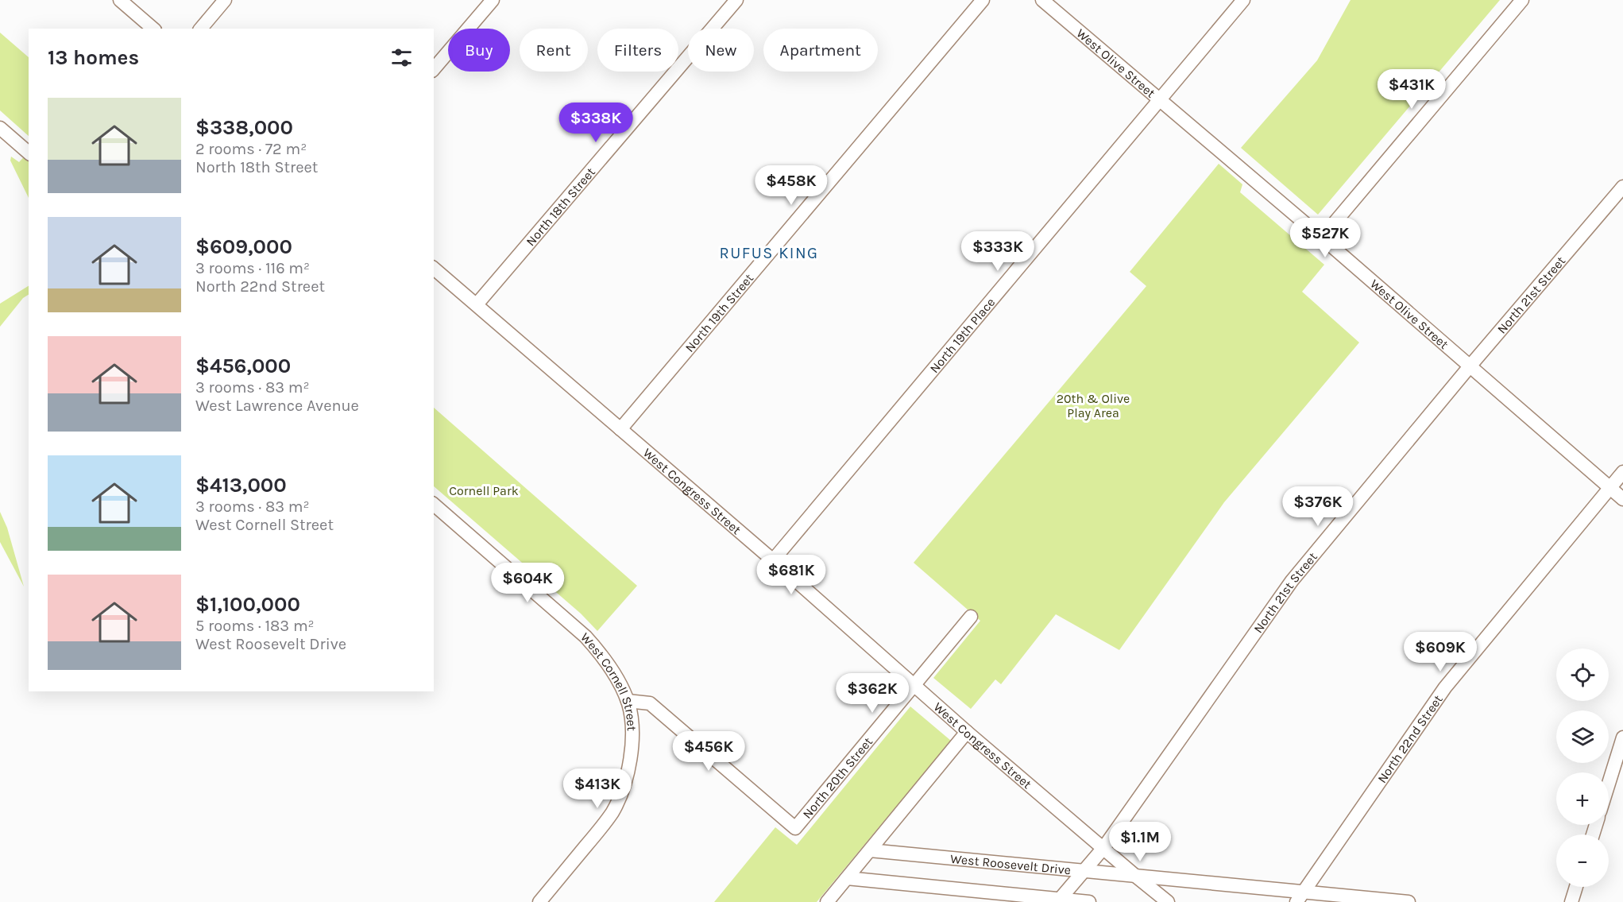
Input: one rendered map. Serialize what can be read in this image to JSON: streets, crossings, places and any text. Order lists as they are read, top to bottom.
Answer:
{
  "streets": {
    "street": [
      "West Olive Street",
      "North 18th Street",
      "North 21st Street",
      "North 19th Street",
      "North 19th Place",
      "West Congress Street",
      "West Cornell Street",
      "North 22nd Street",
      "North 20th Street",
      "West Roosevelt Drive"
    ]
  },
  "crossings": [
    ["West Olive Street", "North 21st Street"],
    ["West Olive Street", "North 19th Place"],
    ["West Olive Street", "North 22nd Street"],
    ["North 18th Street", "West Congress Street"],
    ["North 21st Street", "West Congress Street"],
    ["North 21st Street", "West Roosevelt Drive"],
    ["North 19th Street", "West Congress Street"],
    ["North 19th Place", "West Congress Street"],
    ["West Congress Street", "North 20th Street"],
    ["West Congress Street", "West Roosevelt Drive"],
    ["West Cornell Street", "North 20th Street"],
    ["North 22nd Street", "West Roosevelt Drive"]
  ],
  "districts": ["RUFUS KING"],
  "parks": ["20th & Olive Play Area", "Cornell Park"],
  "page": {
    "chip": [
      "Buy",
      "Rent",
      "Filters",
      "New",
      "Apartment"
    ],
    "heading": "13 homes",
    "price": [
      "$431K",
      "$338K",
      "$458K",
      "$527K",
      "$333K",
      "$376K",
      "$681K",
      "$604K",
      "$609K",
      "$362K",
      "$456K",
      "$413K",
      "$1.1M"
    ],
    "list": [
      {
        "name": "$338,000",
        "note": "2 rooms · 72 m² · North 18th Street"
      },
      {
        "name": "$609,000",
        "note": "3 rooms · 116 m² · North 22nd Street"
      },
      {
        "name": "$456,000",
        "note": "3 rooms · 83 m² · West Lawrence Avenue"
      },
      {
        "name": "$413,000",
        "note": "3 rooms · 83 m² · West Cornell Street"
      },
      {
        "name": "$1,100,000",
        "note": "5 rooms · 183 m² · West Roosevelt Drive"
      }
    ],
    "map_buttons": ["+", "−"]
  }
}
